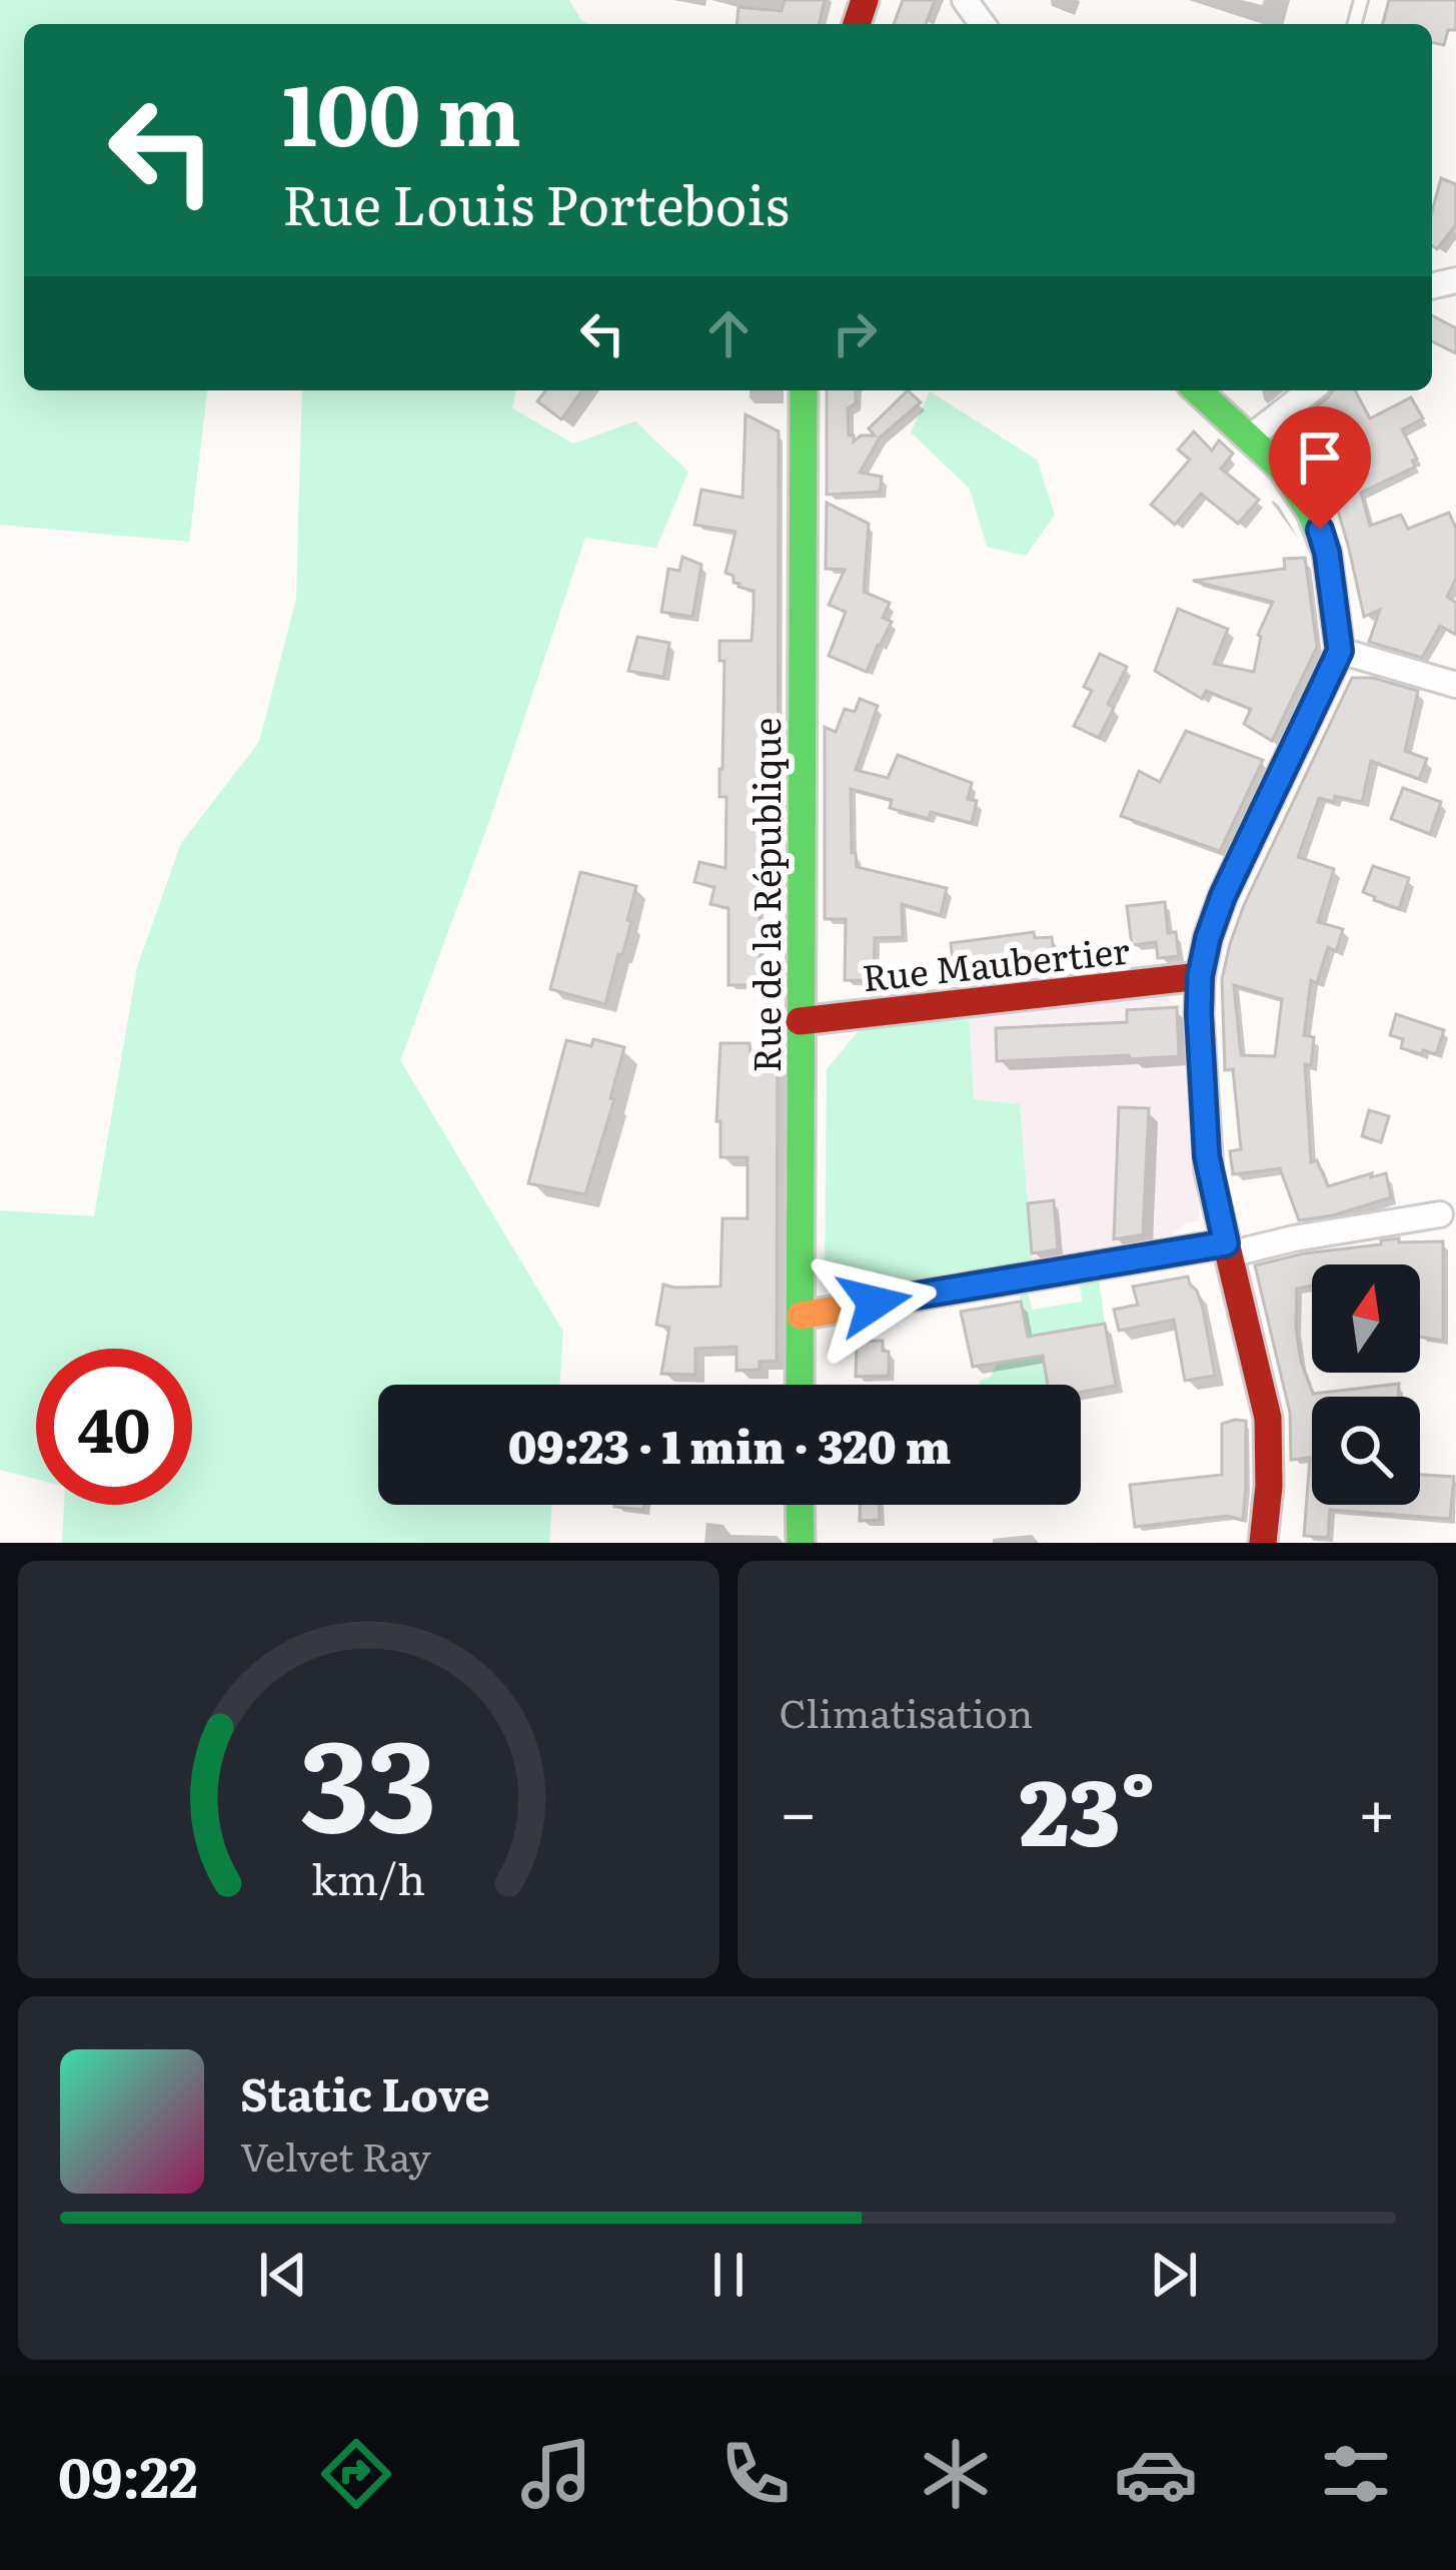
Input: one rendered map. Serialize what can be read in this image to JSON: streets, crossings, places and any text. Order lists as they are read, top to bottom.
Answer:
{
  "streets": {
    "street": ["Rue de la République", "Rue Maubertier"]
  },
  "crossings": [
    ["Rue de la République", "Rue Maubertier"]
  ],
  "north": "top",
  "page": {
    "turn": ["100 m", "Rue Louis Portebois"],
    "limit": "40",
    "trip": "09:23 · 1 min · 320 m",
    "tile": "Climatisation",
    "heat": ["−", "23°", "+"],
    "song": ["Static Love", "Velvet Ray"],
    "tabs": "09:22",
    "gauge": ["33", "km/h"]
  }
}
